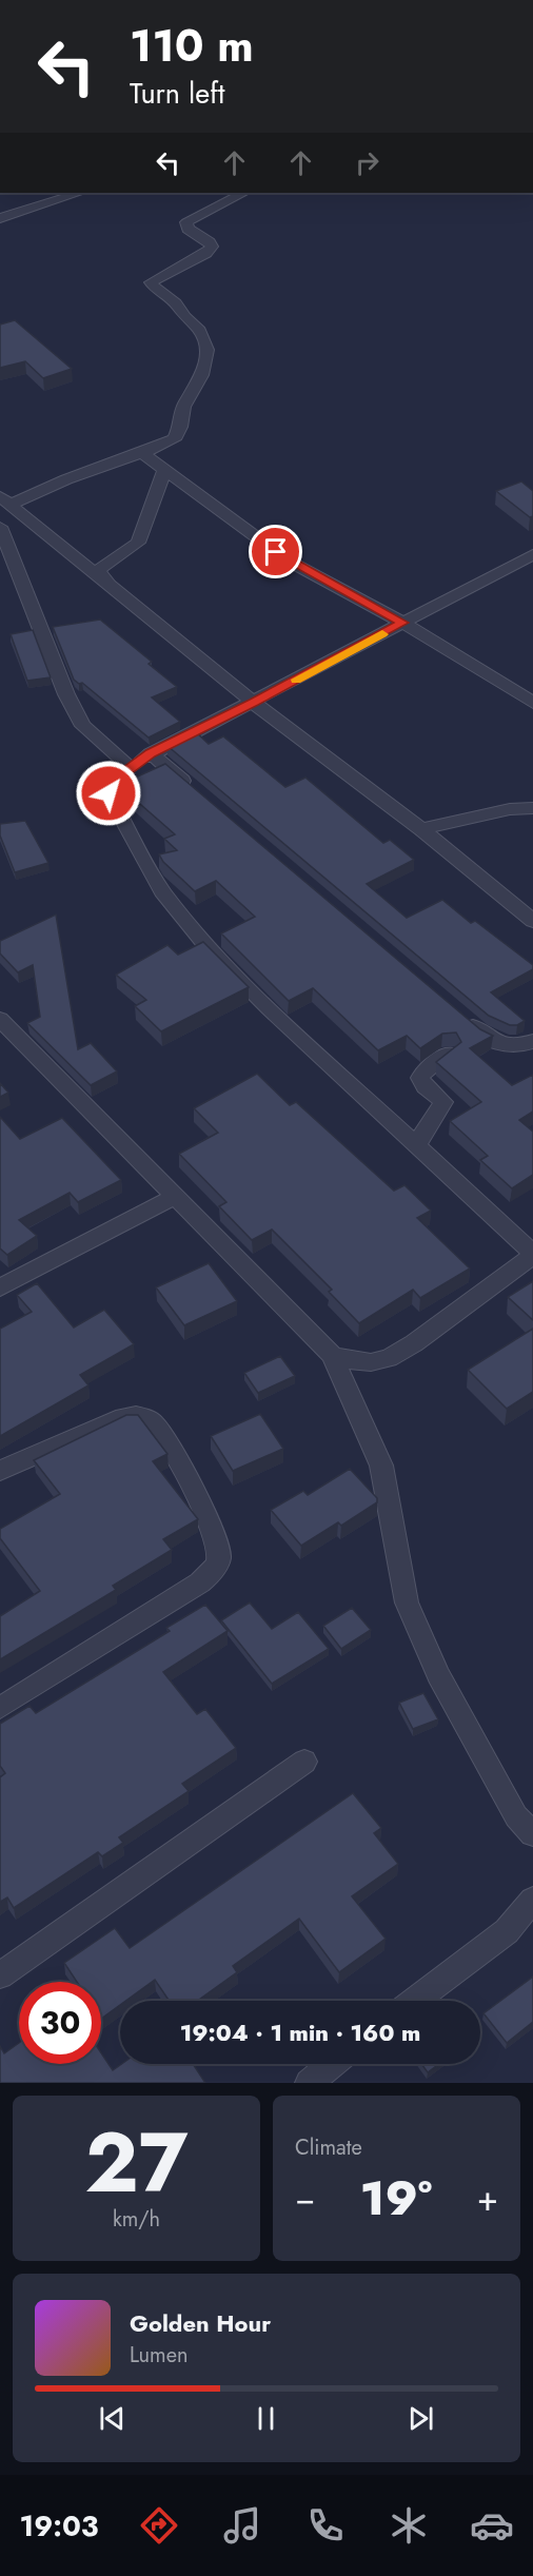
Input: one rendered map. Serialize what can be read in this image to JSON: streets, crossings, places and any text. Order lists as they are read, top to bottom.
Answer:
{
  "page": {
    "turn": ["110 m", "Turn left"],
    "limit": "30",
    "trip": "19:04 · 1 min · 160 m",
    "tile": [
      ["27", "km/h"],
      "Climate"
    ],
    "heat": ["−", "19°", "+"],
    "song": ["Golden Hour", "Lumen"],
    "tabs": "19:03"
  }
}
